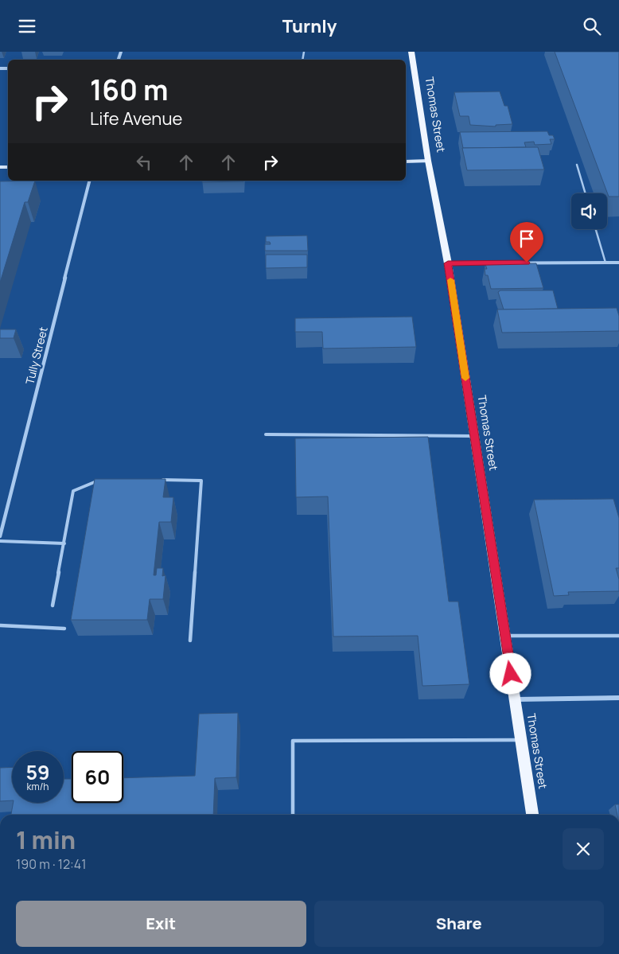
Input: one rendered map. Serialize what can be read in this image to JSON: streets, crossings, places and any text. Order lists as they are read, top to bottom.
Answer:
{
  "streets": {
    "main road": ["Thomas Street"],
    "street": ["Tully Street"]
  },
  "page": {
    "header": "Turnly",
    "turn": ["160 m", "Life Avenue"],
    "speed": "59 km/h",
    "limit": "60",
    "heading": ["1 min", "190 m · 12:41"],
    "buttons": ["Exit", "Share"]
  }
}
